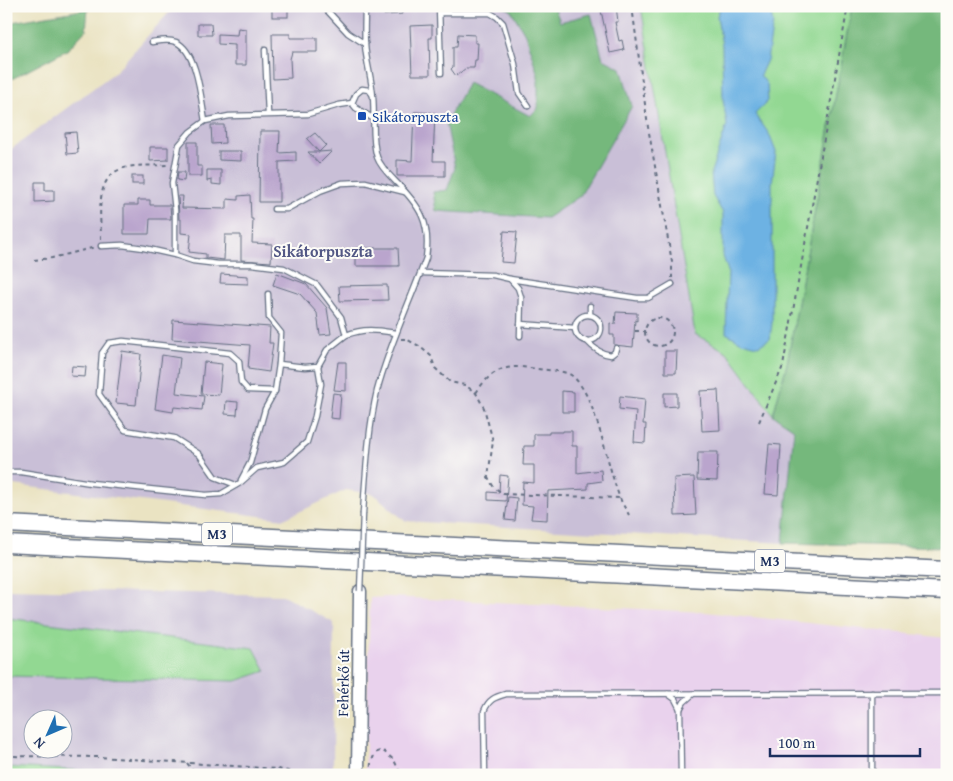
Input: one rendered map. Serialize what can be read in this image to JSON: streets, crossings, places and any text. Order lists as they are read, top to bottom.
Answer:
{
  "streets": {
    "highway": ["M3"],
    "street": ["Fehérkő út"]
  },
  "districts": ["Sikátorpuszta"],
  "places": {
    "transit": ["Sikátorpuszta"]
  },
  "scale_bar": "100 m",
  "north": "bottom left"
}
